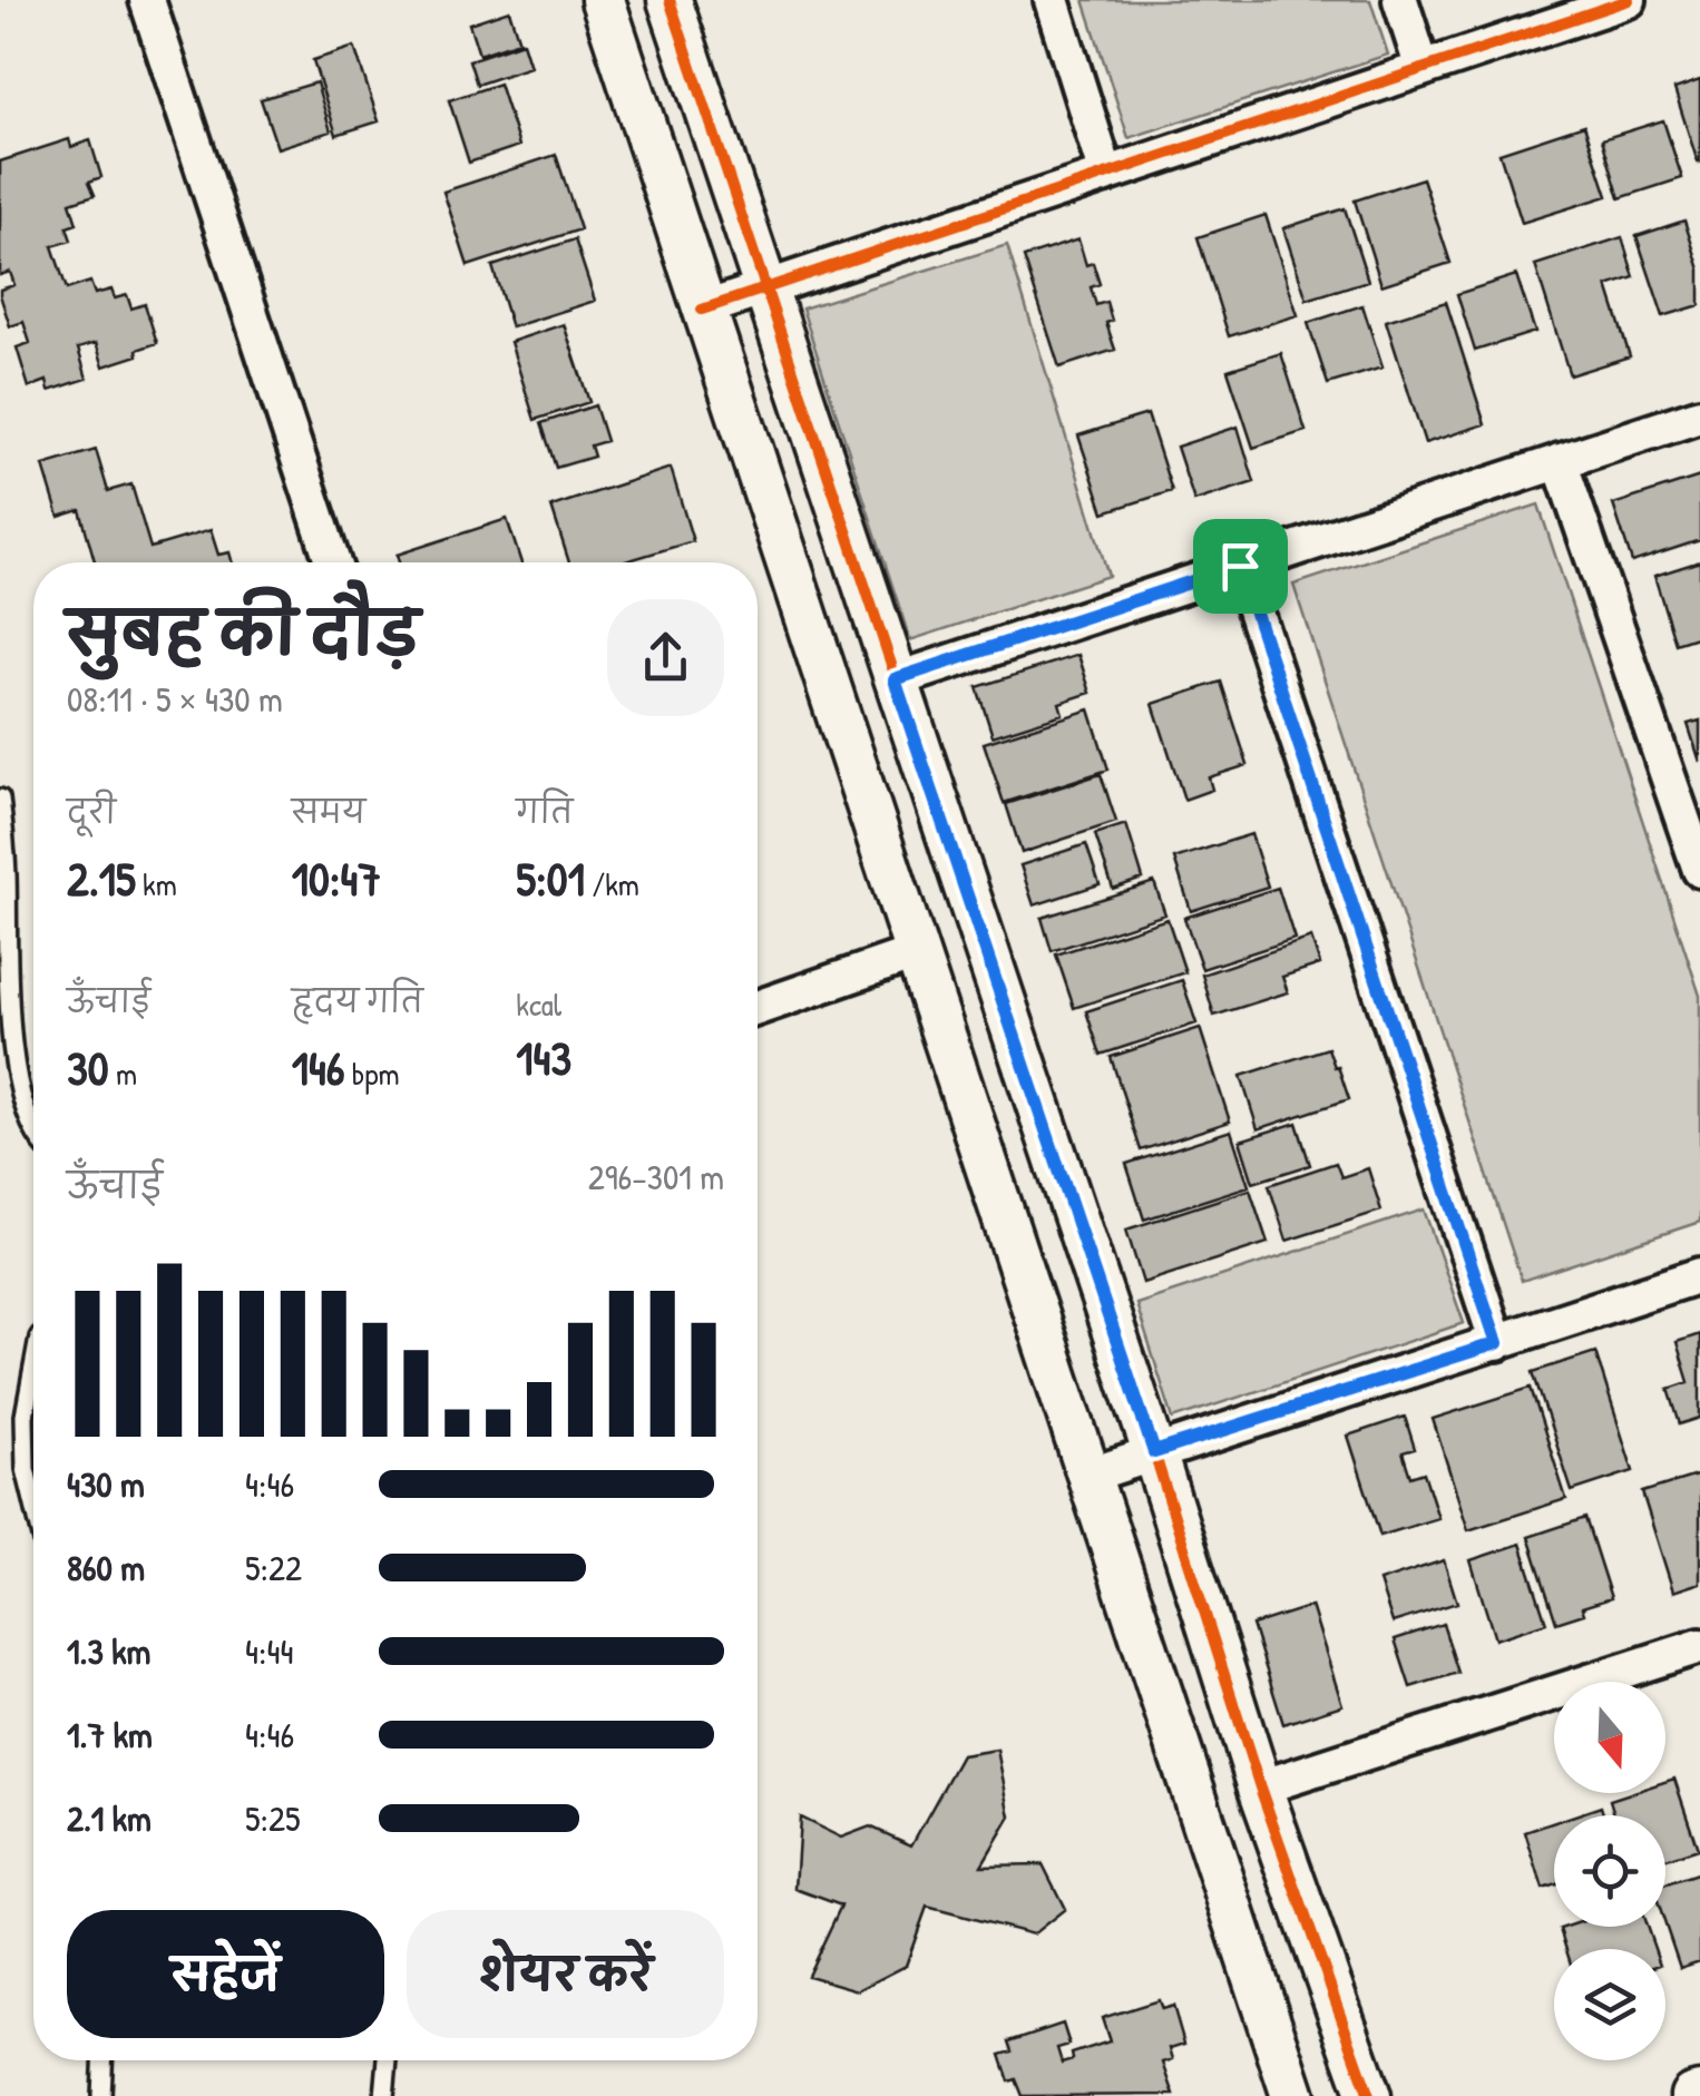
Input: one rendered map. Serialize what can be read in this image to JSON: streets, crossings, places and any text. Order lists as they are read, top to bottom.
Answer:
{
  "north": "bottom",
  "page": {
    "heading": ["सुबह की दौड़", "08:11 · 5 × 430 m"],
    "stats": [
      ["दूरी", "2.15 km"],
      ["समय", "10:47"],
      ["गति", "5:01 /km"],
      ["ऊँचाई", "30 m"],
      ["हृदय गति", "146 bpm"],
      ["kcal", "143"]
    ],
    "chart": ["ऊँचाई", "296–301 m"],
    "list": [
      {
        "name": "430 m",
        "note": "4:46"
      },
      {
        "name": "860 m",
        "note": "5:22"
      },
      {
        "name": "1.3 km",
        "note": "4:44"
      },
      {
        "name": "1.7 km",
        "note": "4:46"
      },
      {
        "name": "2.1 km",
        "note": "5:25"
      }
    ],
    "buttons": ["सहेजें", "शेयर करें"]
  }
}
